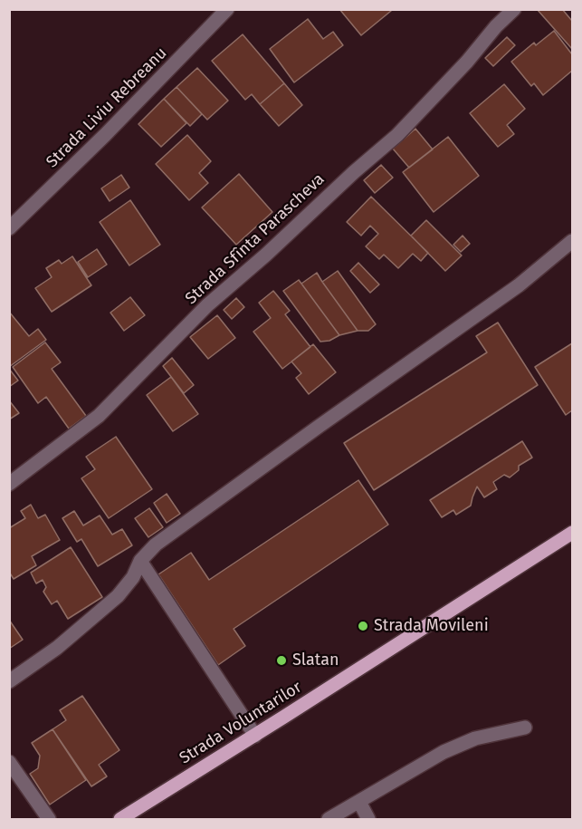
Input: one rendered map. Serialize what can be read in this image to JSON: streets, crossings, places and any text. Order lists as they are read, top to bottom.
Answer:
{
  "streets": {
    "main road": ["Strada Voluntarilor"],
    "street": ["Strada Liviu Rebreanu", "Strada Sfînta Parascheva"]
  },
  "places": ["Strada Movileni", "Slatan"]
}
